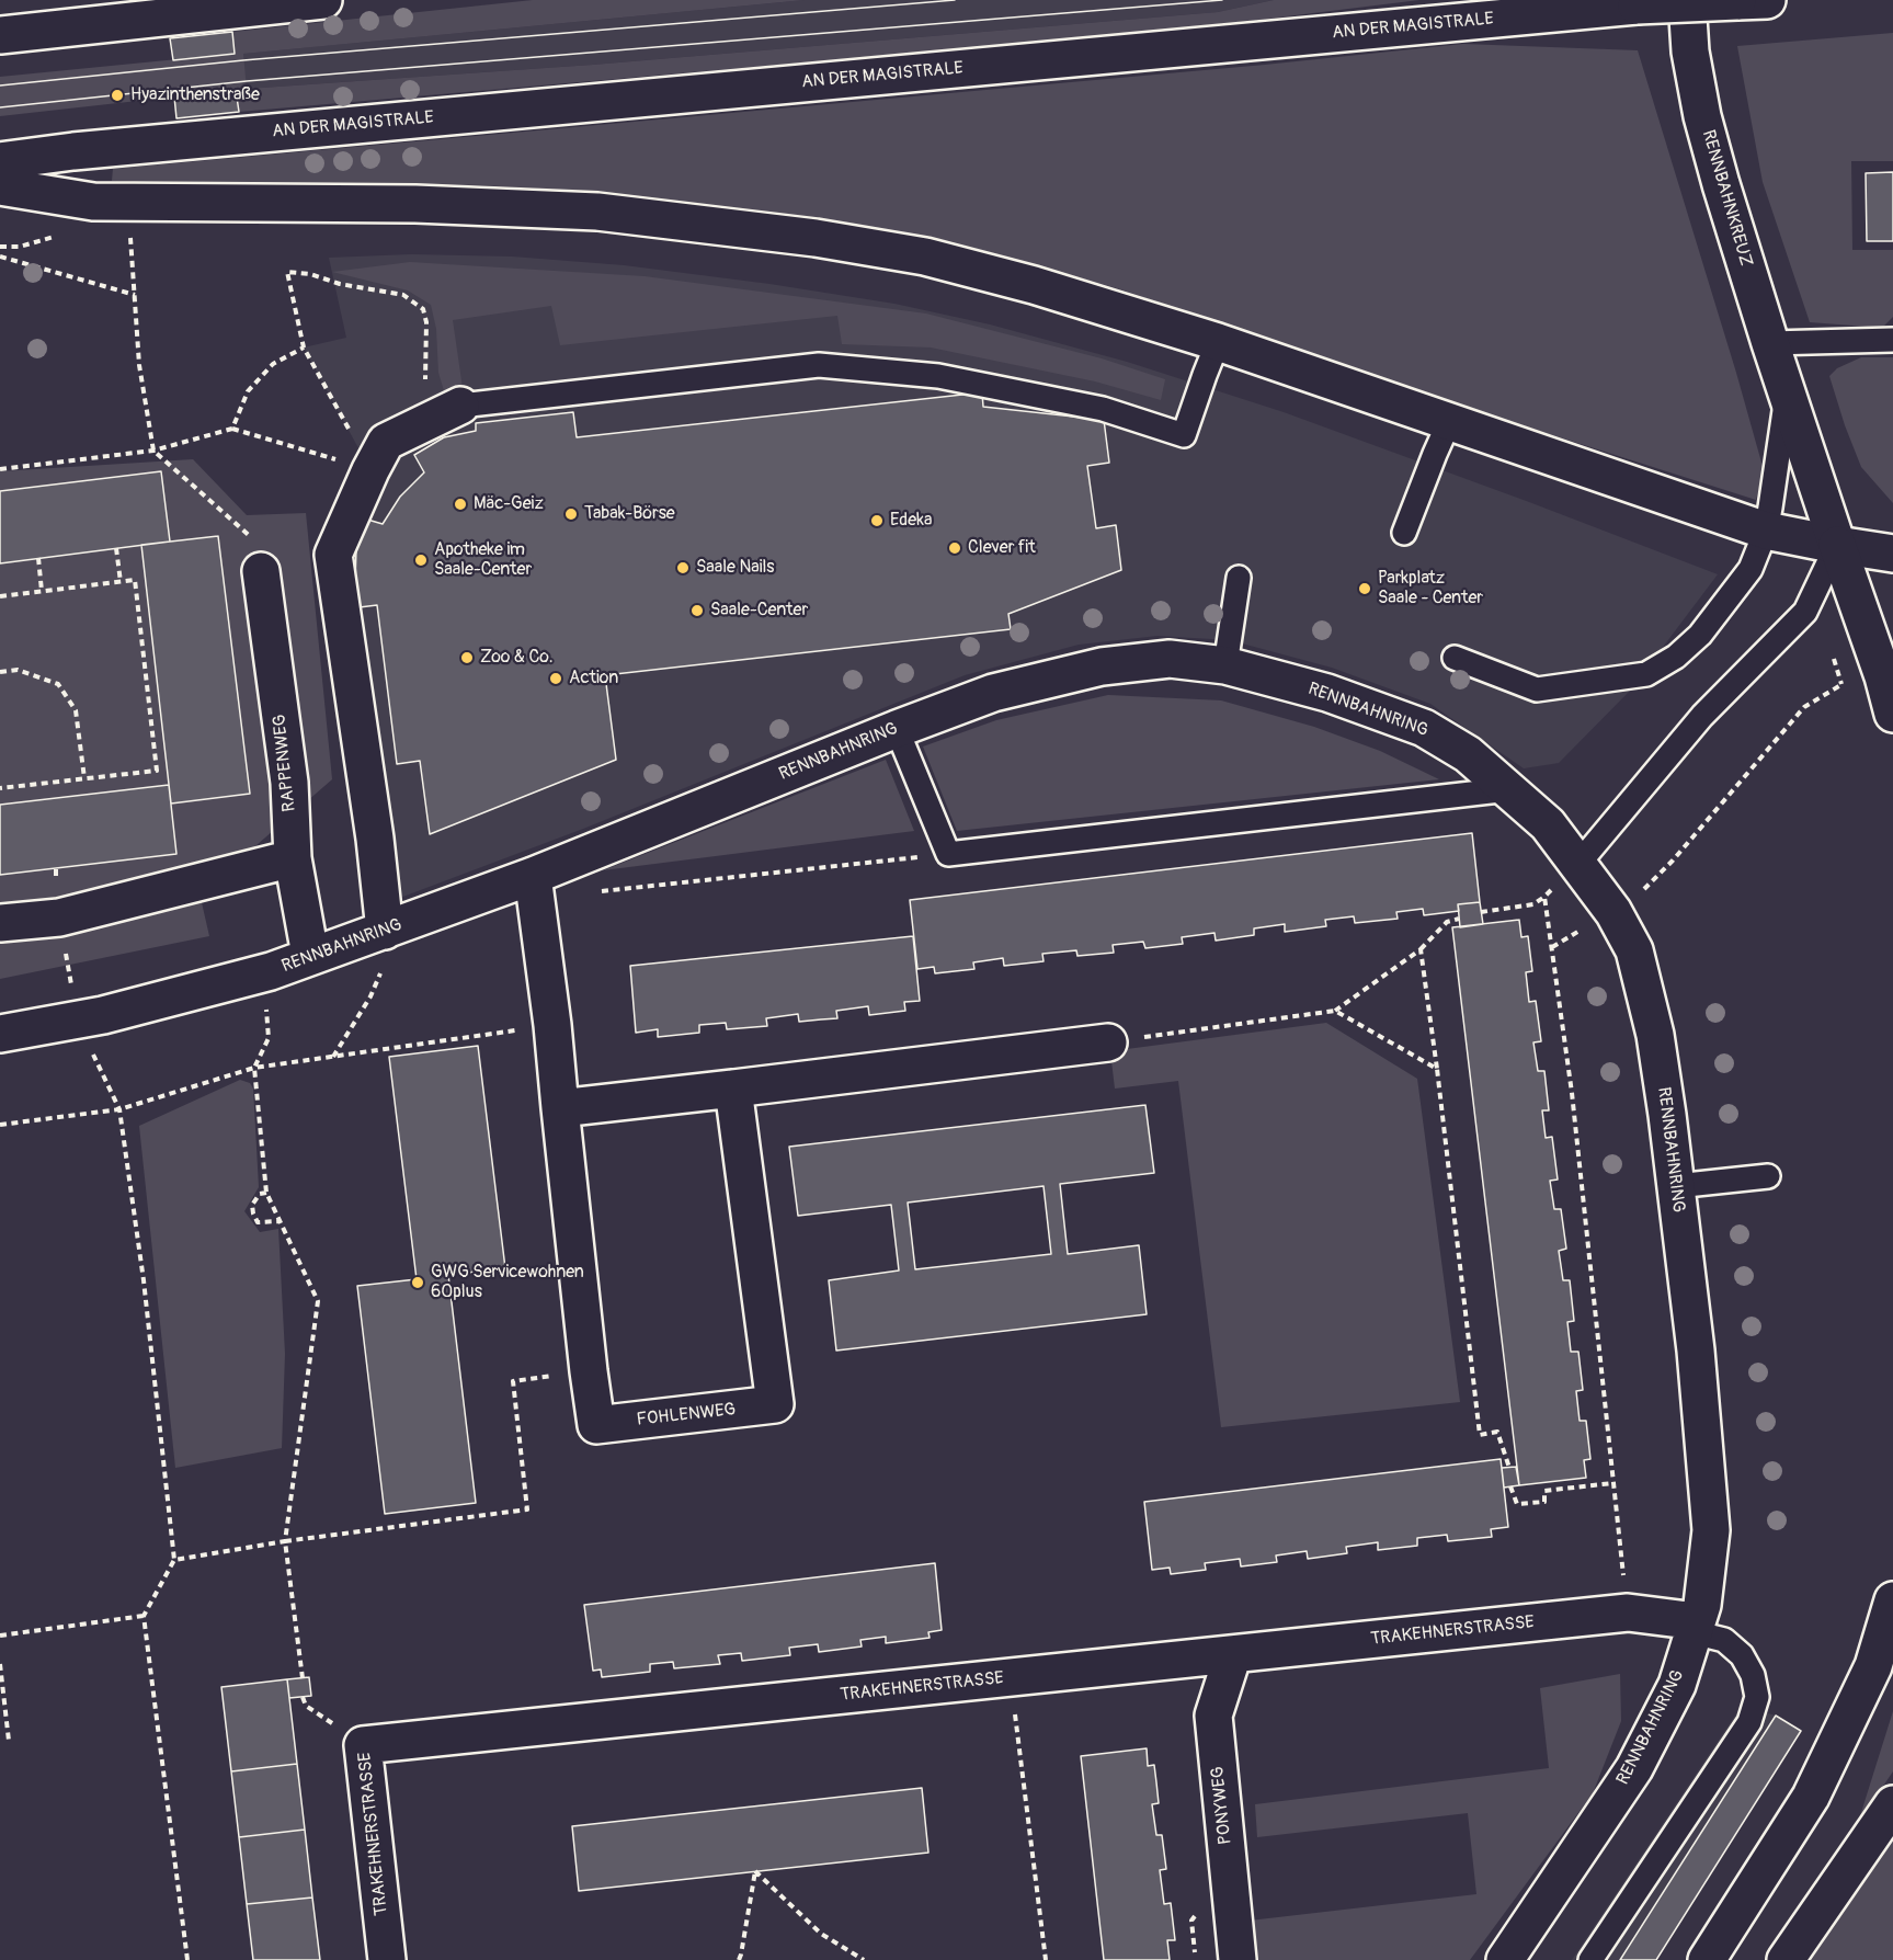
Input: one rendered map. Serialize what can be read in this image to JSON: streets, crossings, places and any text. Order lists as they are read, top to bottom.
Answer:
{
  "streets": {
    "main road": [
      "AN DER MAGISTRALE",
      "RENNBAHNKREUZ",
      "RENNBAHNRING",
      "RAPPENWEG",
      "FOHLENWEG",
      "TRAKEHNERSTRASSE",
      "PONYWEG"
    ]
  },
  "crossings": [
    ["RENNBAHNRING", "RAPPENWEG"],
    ["RENNBAHNRING", "FOHLENWEG"],
    ["RENNBAHNRING", "TRAKEHNERSTRASSE"],
    ["TRAKEHNERSTRASSE", "PONYWEG"]
  ],
  "places": [
    "Hyazinthenstraße",
    "Mäc-Geiz",
    "Tabak-Börse",
    "Edeka",
    "Clever fit",
    "Apotheke im Saale-Center",
    "Saale Nails",
    "Parkplatz Saale - Center",
    "Saale-Center",
    "Zoo & Co.",
    "Action",
    "GWG Servicewohnen 60plus"
  ]
}
